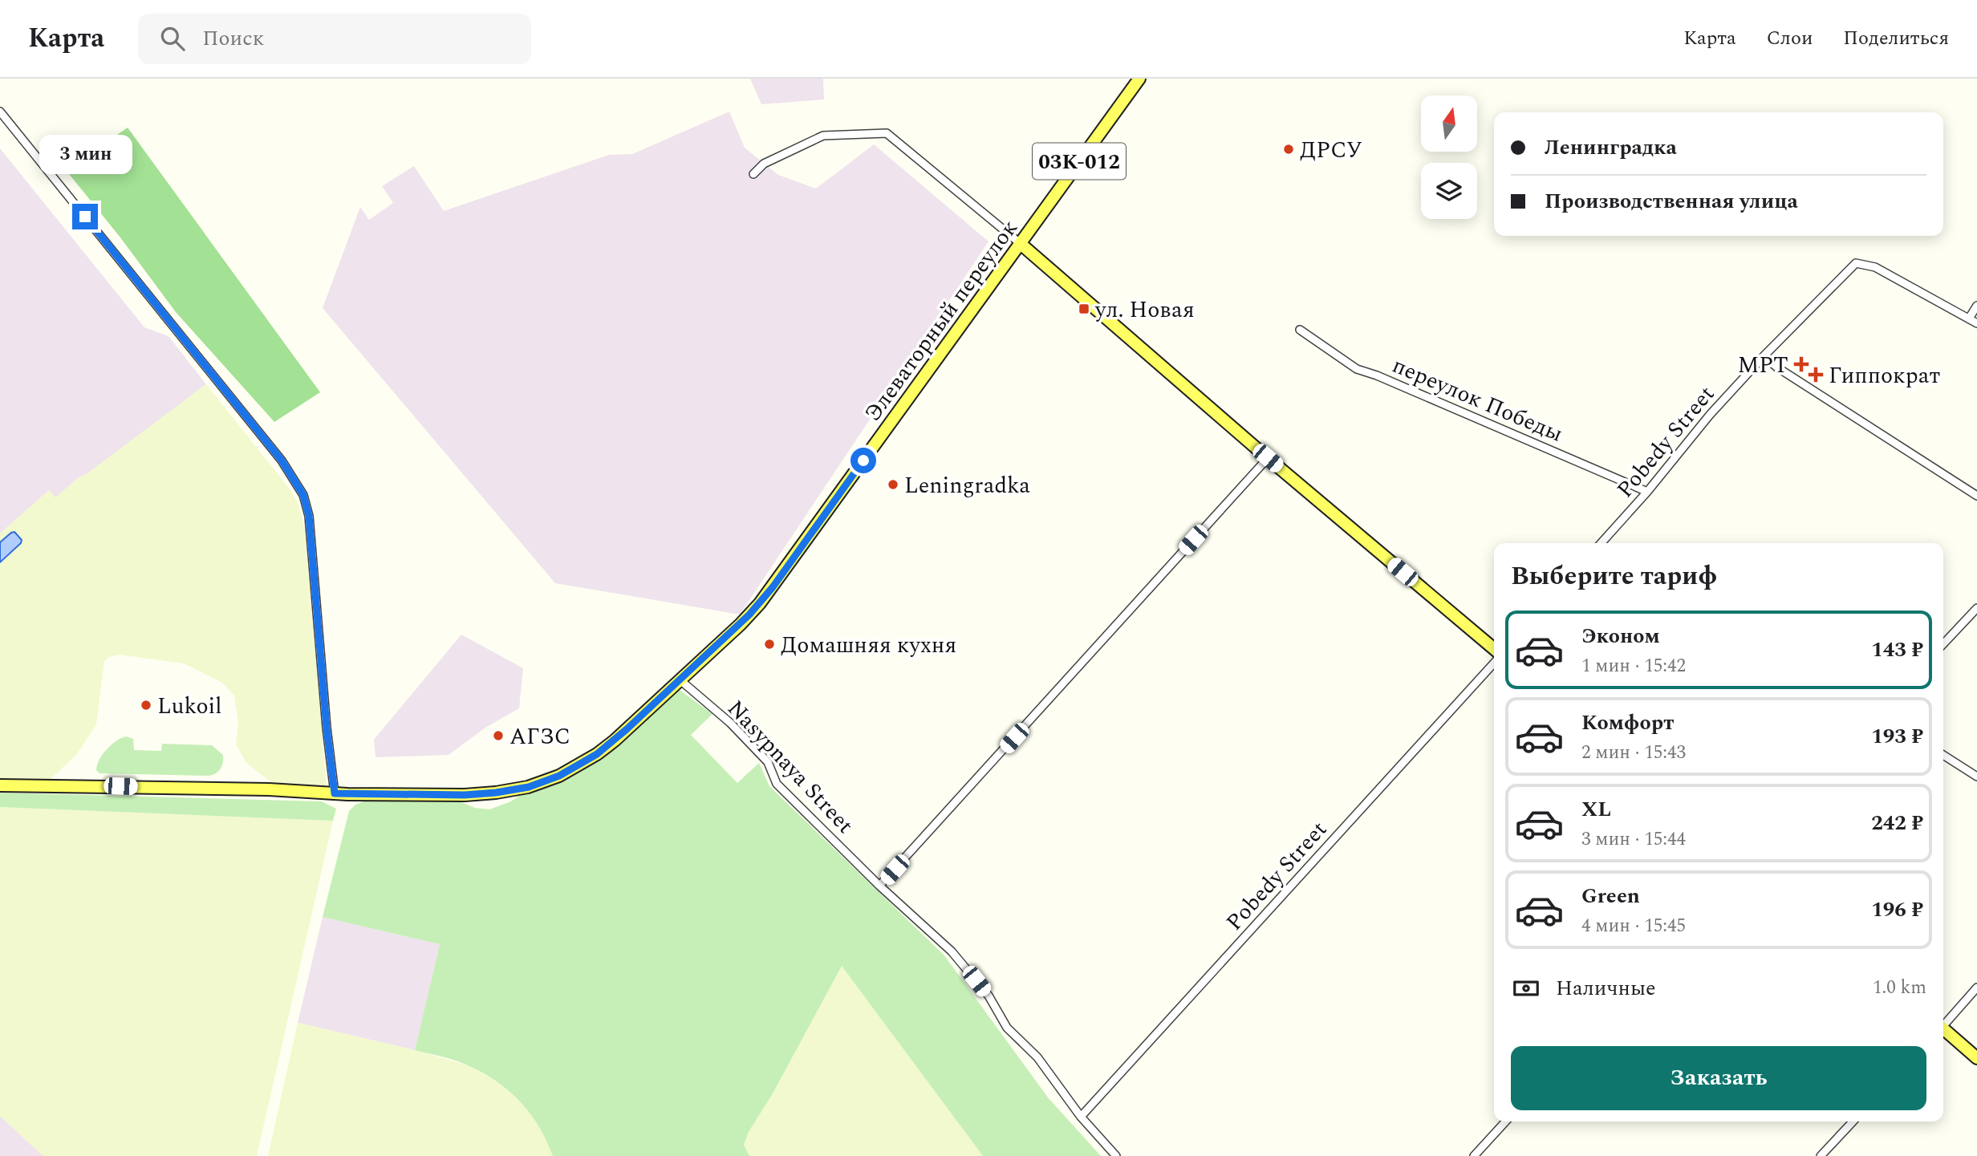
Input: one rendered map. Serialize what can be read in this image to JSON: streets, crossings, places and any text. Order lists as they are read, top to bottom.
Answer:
{
  "streets": {
    "main road": ["03К-012", "Элеваторный переулок"],
    "street": ["переулок Победы", "Pobedy Street", "Nasypnaya Street"]
  },
  "crossings": [
    ["03К-012", "Элеваторный переулок"],
    ["03К-012", "Nasypnaya Street"],
    ["Элеваторный переулок", "Nasypnaya Street"],
    ["переулок Победы", "Pobedy Street"],
    ["Pobedy Street", "Nasypnaya Street"]
  ],
  "places": {
    "other": [
      "ДРСУ",
      "Leningradka",
      "Домашняя кухня",
      "Lukoil",
      "АГЗС"
    ],
    "transit": ["ул. Новая"],
    "health": ["МРТ", "Гиппократ"]
  },
  "north": "top",
  "page": {
    "header": "Карта",
    "search": "Поиск",
    "nav": ["Карта", "Слои", "Поделиться"],
    "banner": ["Ленинградка", "Производственная улица"],
    "bubble": "3 мин",
    "heading": "Выберите тариф",
    "list": [
      {
        "name": "Эконом",
        "note": "1 мин · 15:42",
        "value": "143 ₽"
      },
      {
        "name": "Комфорт",
        "note": "2 мин · 15:43",
        "value": "193 ₽"
      },
      {
        "name": "XL",
        "note": "3 мин · 15:44",
        "value": "242 ₽"
      },
      {
        "name": "Green",
        "note": "4 мин · 15:45",
        "value": "196 ₽"
      }
    ],
    "pay": ["Наличные", "1.0 km"],
    "buttons": "Заказать"
  }
}
